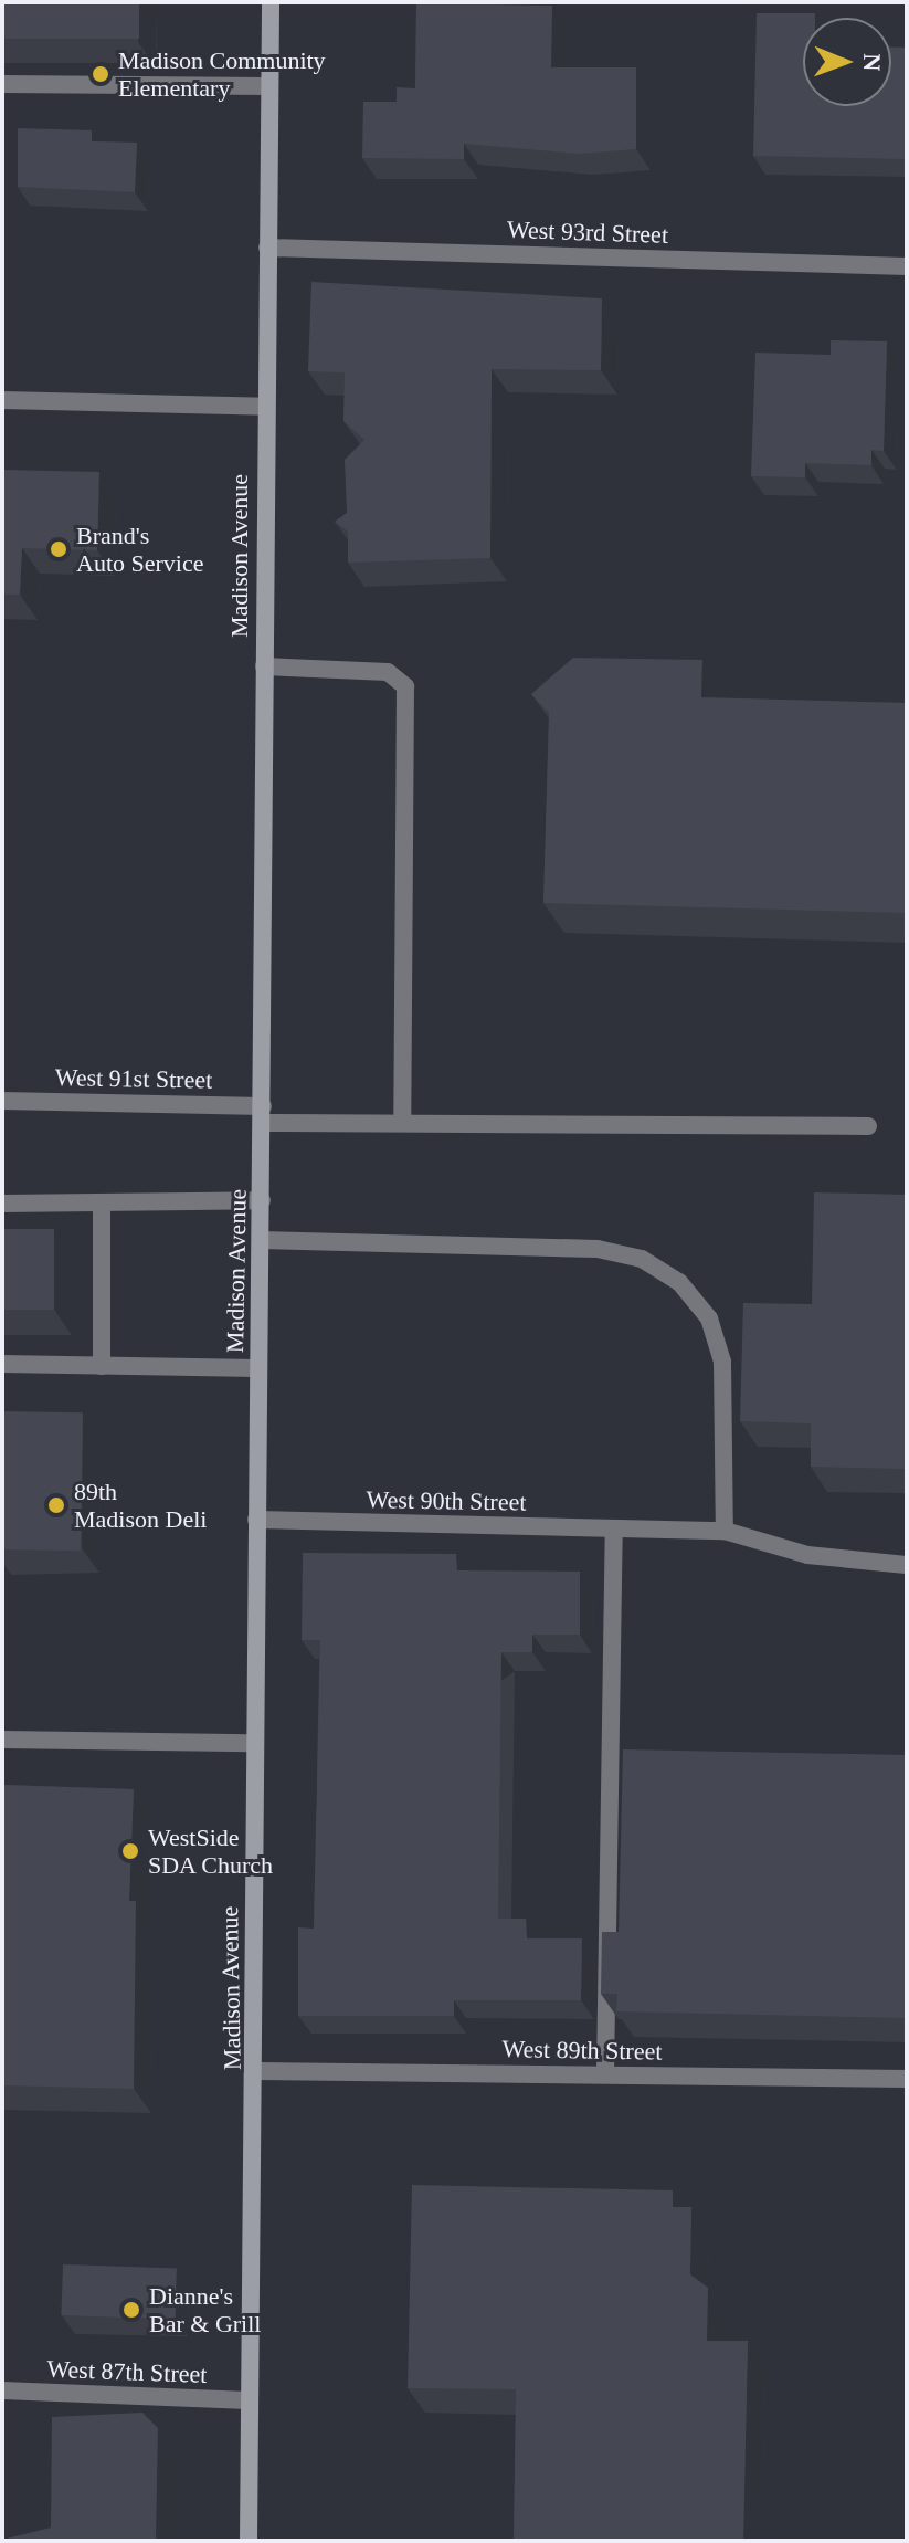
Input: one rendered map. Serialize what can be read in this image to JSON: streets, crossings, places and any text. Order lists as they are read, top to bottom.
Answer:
{
  "streets": {
    "street": [
      "West 93rd Street",
      "Madison Avenue",
      "West 91st Street",
      "West 90th Street",
      "West 89th Street",
      "West 87th Street"
    ]
  },
  "crossings": [
    ["West 93rd Street", "Madison Avenue"],
    ["Madison Avenue", "West 91st Street"],
    ["Madison Avenue", "West 90th Street"],
    ["Madison Avenue", "West 89th Street"],
    ["Madison Avenue", "West 87th Street"]
  ],
  "places": [
    "Madison Community Elementary",
    "Brand's Auto Service",
    "89th Madison Deli",
    "WestSide SDA Church",
    "Dianne's Bar & Grill"
  ],
  "north": "right"
}
